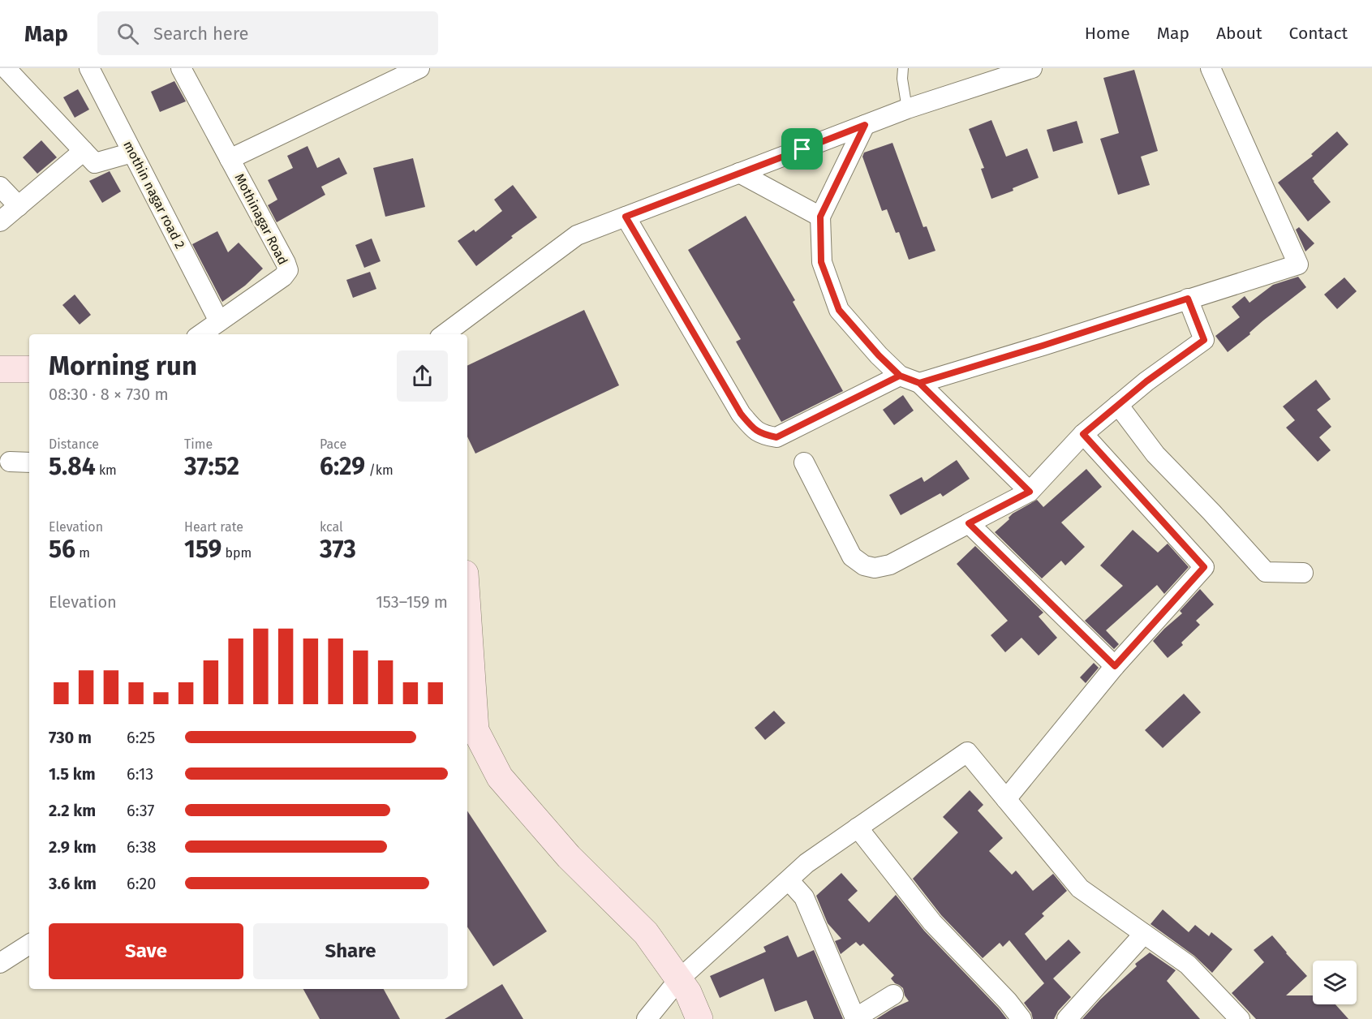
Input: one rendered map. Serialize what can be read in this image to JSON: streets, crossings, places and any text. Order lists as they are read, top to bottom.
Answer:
{
  "streets": {
    "street": ["mothin nagar road 2", "Mothinagar Road"]
  },
  "crossings": [
    ["mothin nagar road 2", "Mothinagar Road"]
  ],
  "page": {
    "header": "Map",
    "search": "Search here",
    "nav": [
      "Home",
      "Map",
      "About",
      "Contact"
    ],
    "heading": ["Morning run", "08:30 · 8 × 730 m"],
    "stats": [
      ["Distance", "5.84 km"],
      ["Time", "37:52"],
      ["Pace", "6:29 /km"],
      ["Elevation", "56 m"],
      ["Heart rate", "159 bpm"],
      ["kcal", "373"]
    ],
    "chart": ["Elevation", "153–159 m"],
    "list": [
      {
        "name": "730 m",
        "note": "6:25"
      },
      {
        "name": "1.5 km",
        "note": "6:13"
      },
      {
        "name": "2.2 km",
        "note": "6:37"
      },
      {
        "name": "2.9 km",
        "note": "6:38"
      },
      {
        "name": "3.6 km",
        "note": "6:20"
      }
    ],
    "buttons": ["Save", "Share"]
  }
}
